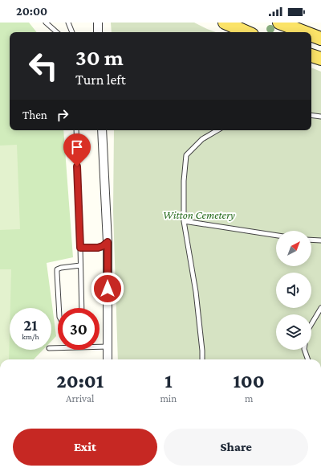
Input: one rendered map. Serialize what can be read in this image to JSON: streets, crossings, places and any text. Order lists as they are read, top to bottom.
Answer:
{
  "parks": ["Witton Cemetery"],
  "north": "top right",
  "page": {
    "status": "20:00",
    "turn": ["30 m", "Turn left"],
    "then": "Then",
    "speed": "21 km/h",
    "limit": "30",
    "eta": [
      "20:01",
      "Arrival",
      "1",
      "min",
      "100",
      "m"
    ],
    "buttons": ["Exit", "Share"]
  }
}
